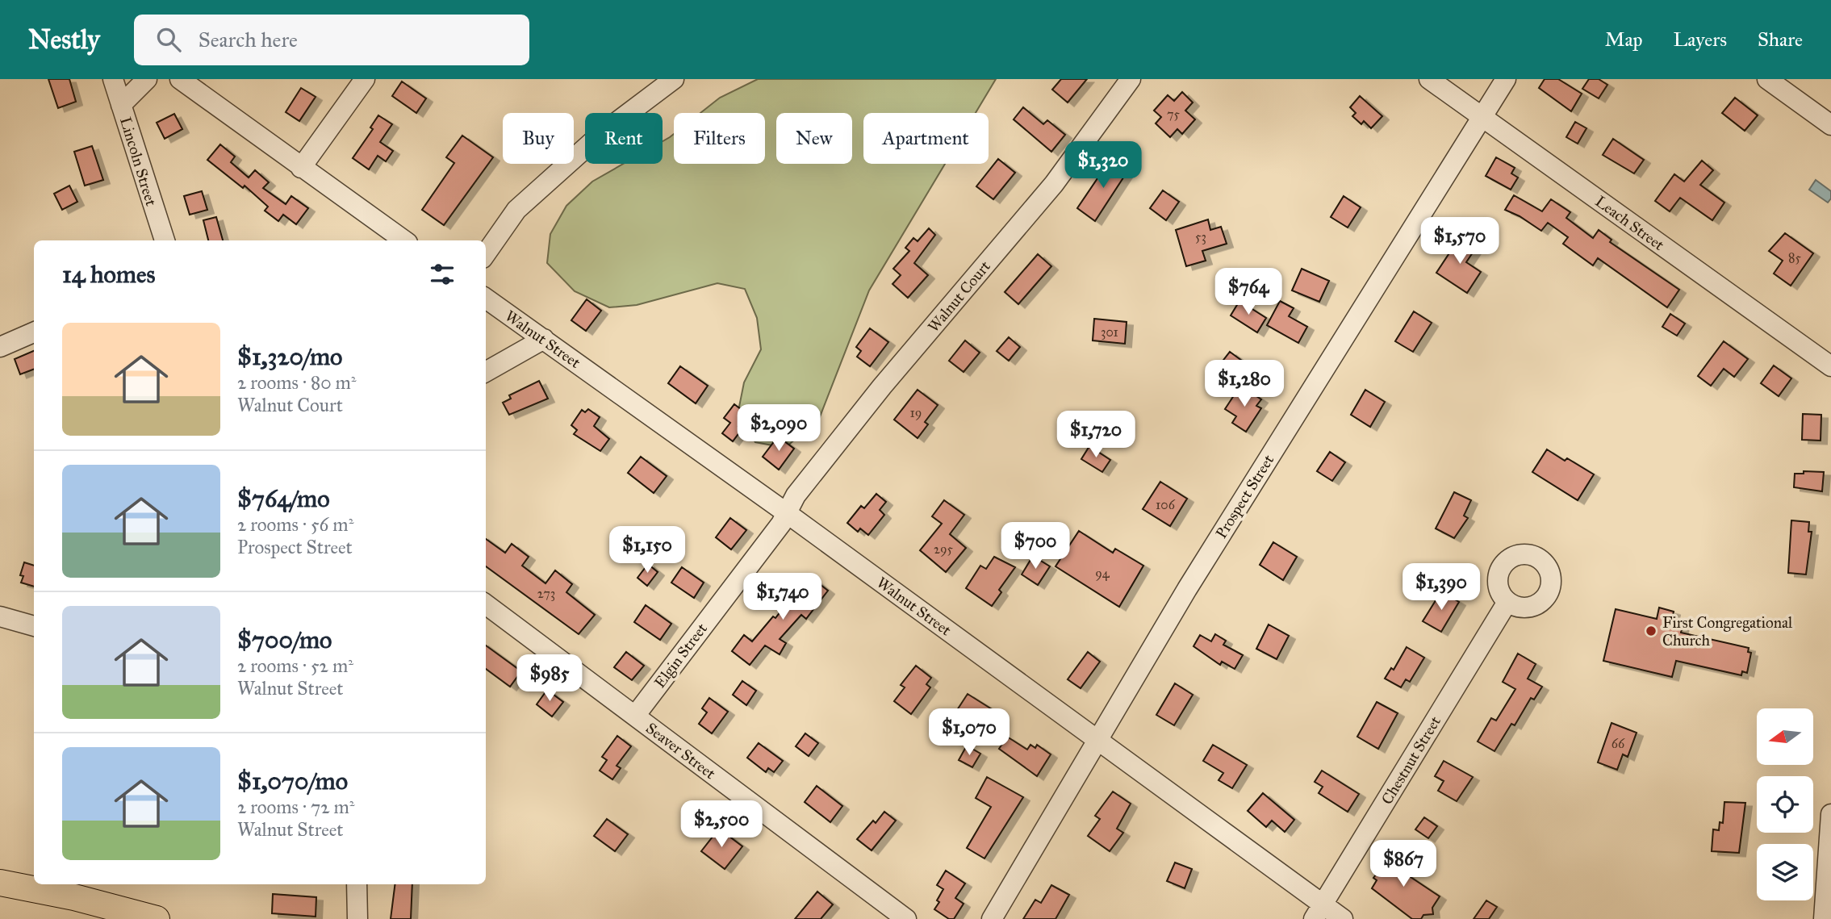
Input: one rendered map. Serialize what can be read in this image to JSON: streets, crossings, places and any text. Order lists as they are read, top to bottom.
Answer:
{
  "streets": {
    "street": [
      "Lincoln Street",
      "Leach Street",
      "Walnut Court",
      "Walnut Street",
      "Prospect Street",
      "Elgin Street",
      "Seaver Street",
      "Chestnut Street"
    ]
  },
  "crossings": [
    ["Leach Street", "Prospect Street"],
    ["Walnut Court", "Walnut Street"],
    ["Walnut Court", "Elgin Street"],
    ["Walnut Street", "Prospect Street"],
    ["Walnut Street", "Elgin Street"],
    ["Walnut Street", "Chestnut Street"],
    ["Elgin Street", "Seaver Street"]
  ],
  "places": ["First Congregational Church"],
  "house_numbers": [
    "75",
    "53",
    "85",
    "301",
    "19",
    "106",
    "295",
    "94",
    "273",
    "66"
  ],
  "north": "left",
  "page": {
    "header": "Nestly",
    "search": "Search here",
    "nav": ["Map", "Layers", "Share"],
    "chip": [
      "Buy",
      "Rent",
      "Filters",
      "New",
      "Apartment"
    ],
    "price": [
      "$1,320",
      "$1,570",
      "$764",
      "$1,280",
      "$2,090",
      "$1,720",
      "$700",
      "$1,150",
      "$1,390",
      "$1,740",
      "$985",
      "$1,070",
      "$2,500",
      "$867"
    ],
    "heading": "14 homes",
    "list": [
      {
        "name": "$1,320/mo",
        "note": "2 rooms · 80 m² · Walnut Court"
      },
      {
        "name": "$764/mo",
        "note": "2 rooms · 56 m² · Prospect Street"
      },
      {
        "name": "$700/mo",
        "note": "2 rooms · 52 m² · Walnut Street"
      },
      {
        "name": "$1,070/mo",
        "note": "2 rooms · 72 m² · Walnut Street"
      }
    ]
  }
}
